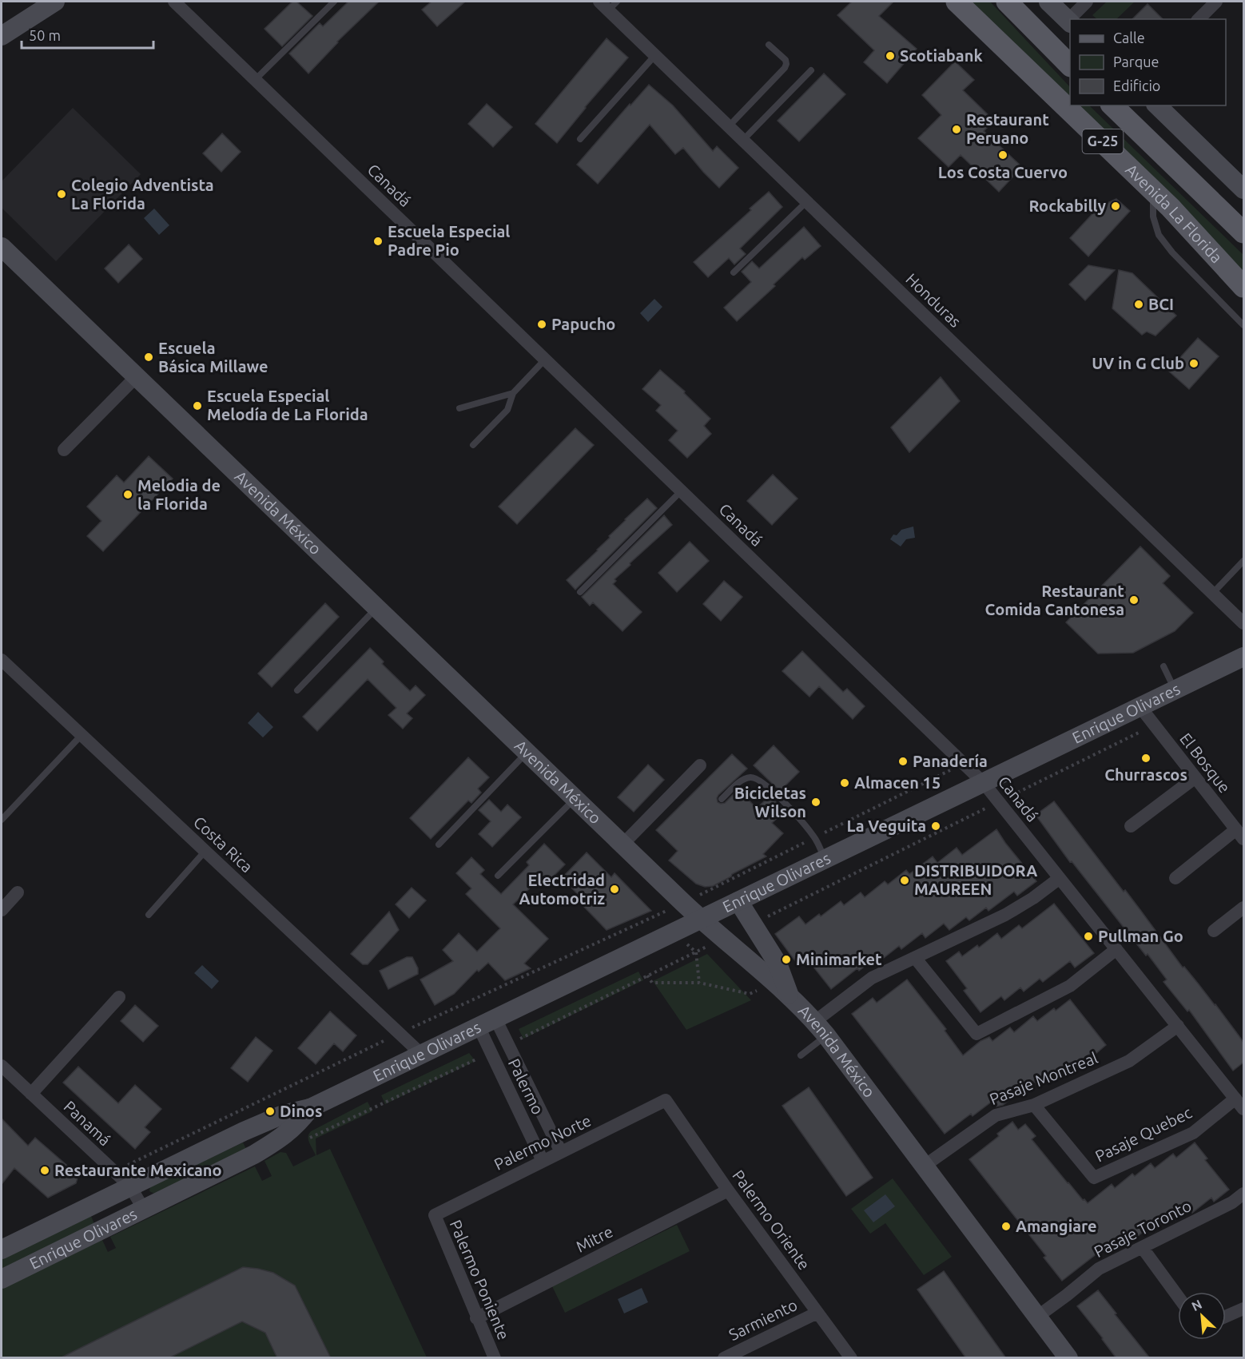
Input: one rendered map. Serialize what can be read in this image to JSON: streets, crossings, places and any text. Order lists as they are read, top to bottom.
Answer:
{
  "streets": {
    "main road": [
      "G-25",
      "Avenida La Florida",
      "Avenida México",
      "Enrique Olivares"
    ],
    "street": [
      "Canadá",
      "Honduras",
      "El Bosque",
      "Costa Rica",
      "Pasaje Montreal",
      "Palermo",
      "Panamá",
      "Pasaje Quebec",
      "Palermo Norte",
      "Palermo Oriente",
      "Pasaje Toronto",
      "Mitre",
      "Palermo Poniente",
      "Sarmiento"
    ]
  },
  "crossings": [
    ["Canadá", "Enrique Olivares"],
    ["Canadá", "Pasaje Montreal"],
    ["Canadá", "Pasaje Quebec"],
    ["Avenida México", "Enrique Olivares"],
    ["Avenida México", "Pasaje Montreal"],
    ["Avenida México", "Pasaje Toronto"],
    ["Enrique Olivares", "El Bosque"],
    ["Enrique Olivares", "Costa Rica"],
    ["Enrique Olivares", "Palermo"],
    ["Enrique Olivares", "Panamá"],
    ["Pasaje Montreal", "Pasaje Quebec"],
    ["Palermo", "Palermo Norte"],
    ["Palermo Norte", "Palermo Oriente"],
    ["Palermo Norte", "Palermo Poniente"],
    ["Palermo Oriente", "Mitre"],
    ["Palermo Oriente", "Sarmiento"],
    ["Mitre", "Palermo Poniente"]
  ],
  "places": [
    "Scotiabank",
    "Restaurant Peruano",
    "Los Costa Cuervo",
    "Colegio Adventista La Florida",
    "Rockabilly",
    "Escuela Especial Padre Pio",
    "BCI",
    "Papucho",
    "Escuela Básica Millawe",
    "UV in G Club",
    "Escuela Especial Melodía de La Florida",
    "Melodia de la Florida",
    "Restaurant Comida Cantonesa",
    "Churrascos",
    "Panadería",
    "Almacen 15",
    "Bicicletas Wilson",
    "La Veguita",
    "DISTRIBUIDORA MAUREEN",
    "Electridad Automotriz",
    "Pullman Go",
    "Minimarket",
    "Dinos",
    "Restaurante Mexicano",
    "Amangiare"
  ],
  "legend": ["Calle", "Parque", "Edificio"],
  "scale_bar": "50 m",
  "north": "top left"
}
